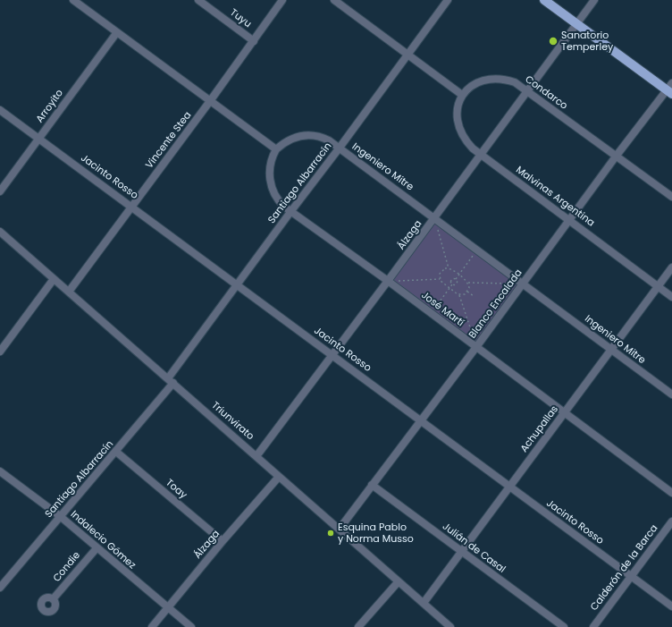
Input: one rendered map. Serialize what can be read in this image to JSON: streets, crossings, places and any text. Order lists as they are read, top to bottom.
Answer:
{
  "streets": {
    "street": [
      "Tuyu",
      "Condarco",
      "Arroyito",
      "Vincente Stea",
      "Ingeniero Mitre",
      "Jacinto Rosso",
      "Santiago Albarracín",
      "Malvinas Argentina",
      "Álzaga",
      "Blanco Encalada",
      "José Martí",
      "Triunvirato",
      "Achupallas",
      "Toay",
      "Indalecio Gómez",
      "Julián de Casal",
      "Condie",
      "Calderón de la Barca"
    ]
  },
  "crossings": [
    ["Tuyu", "Vincente Stea"],
    ["Condarco", "Malvinas Argentina"],
    ["Condarco", "Álzaga"],
    ["Condarco", "Blanco Encalada"],
    ["Arroyito", "Jacinto Rosso"],
    ["Vincente Stea", "Jacinto Rosso"],
    ["Vincente Stea", "Triunvirato"],
    ["Ingeniero Mitre", "Santiago Albarracín"],
    ["Ingeniero Mitre", "Álzaga"],
    ["Ingeniero Mitre", "Blanco Encalada"],
    ["Ingeniero Mitre", "José Martí"],
    ["Ingeniero Mitre", "Achupallas"],
    ["Jacinto Rosso", "Santiago Albarracín"],
    ["Jacinto Rosso", "Álzaga"],
    ["Jacinto Rosso", "Blanco Encalada"],
    ["Jacinto Rosso", "Achupallas"],
    ["Jacinto Rosso", "Calderón de la Barca"],
    ["Santiago Albarracín", "José Martí"],
    ["Santiago Albarracín", "Triunvirato"],
    ["Santiago Albarracín", "Toay"],
    ["Santiago Albarracín", "Indalecio Gómez"],
    ["Malvinas Argentina", "Álzaga"],
    ["Malvinas Argentina", "Blanco Encalada"],
    ["Malvinas Argentina", "Achupallas"],
    ["Álzaga", "José Martí"],
    ["Álzaga", "Triunvirato"],
    ["Álzaga", "Toay"],
    ["Álzaga", "Indalecio Gómez"],
    ["Blanco Encalada", "José Martí"],
    ["Blanco Encalada", "Triunvirato"],
    ["Blanco Encalada", "Julián de Casal"],
    ["José Martí", "Achupallas"],
    ["Triunvirato", "Achupallas"],
    ["Achupallas", "Julián de Casal"],
    ["Indalecio Gómez", "Condie"]
  ],
  "places": ["Sanatorio Temperley", "Esquina Pablo y Norma Musso"]
}
